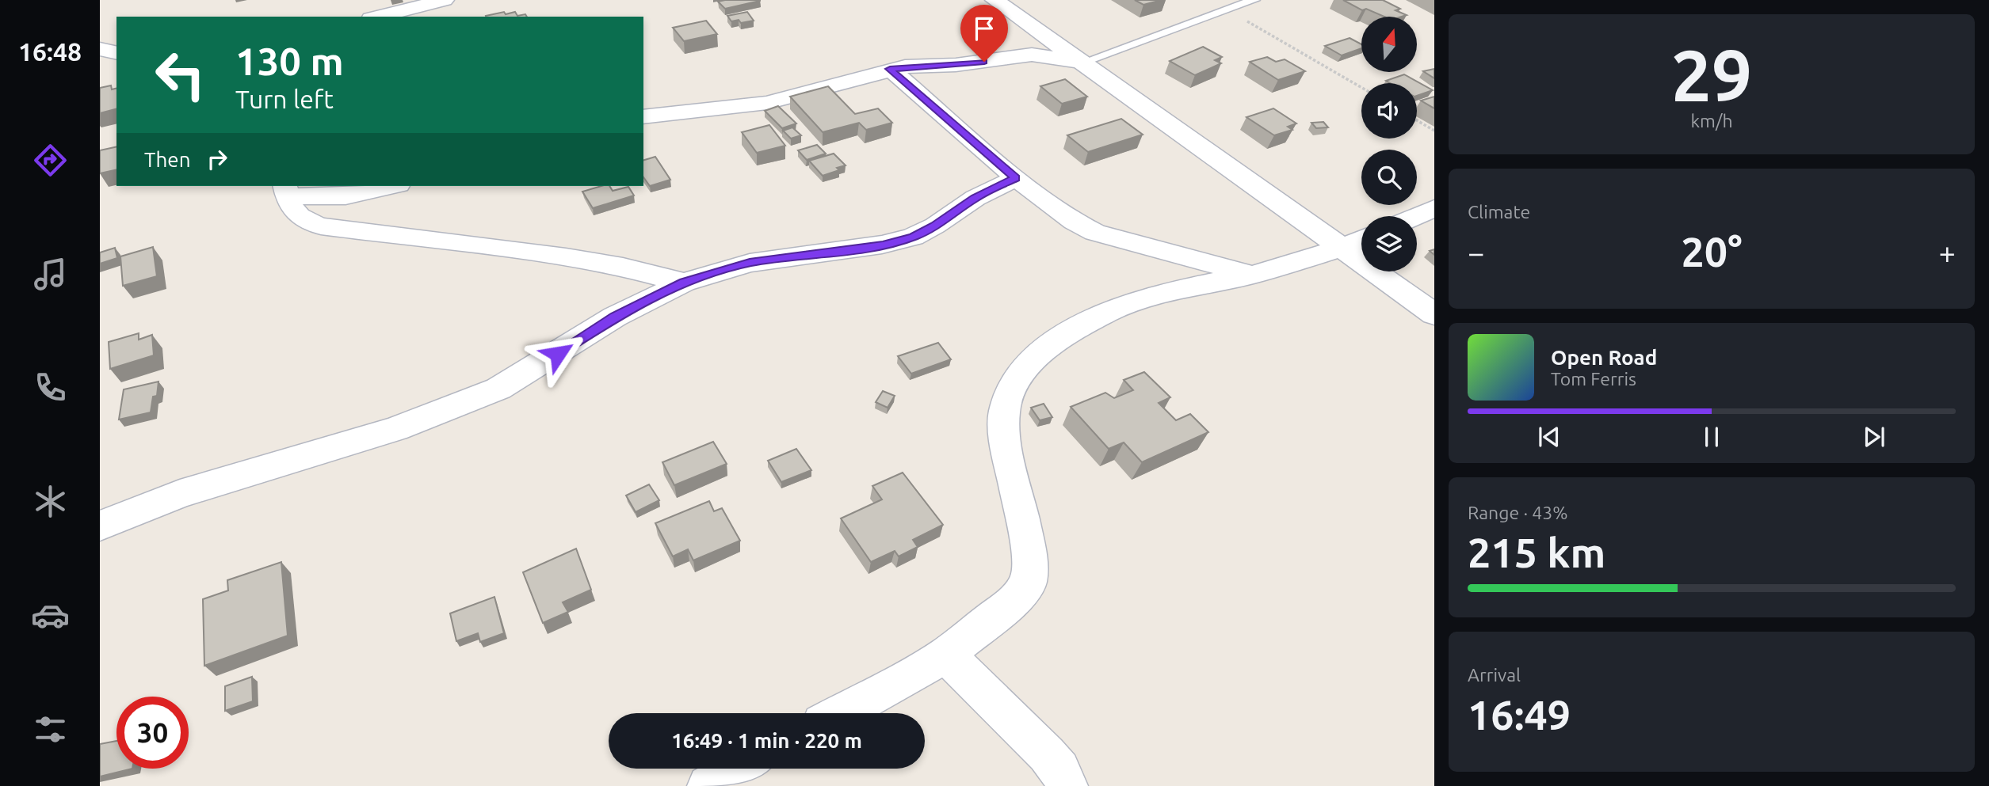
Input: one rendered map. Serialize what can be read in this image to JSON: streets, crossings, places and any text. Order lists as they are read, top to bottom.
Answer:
{
  "north": "top",
  "page": {
    "tabs": "16:48",
    "tile": [
      ["29", "km/h"],
      "Climate",
      ["Range · 43%", "215 km"],
      ["Arrival", "16:49"]
    ],
    "turn": ["130 m", "Turn left"],
    "then": "Then",
    "heat": ["−", "20°", "+"],
    "song": ["Open Road", "Tom Ferris"],
    "limit": "30",
    "trip": "16:49 · 1 min · 220 m"
  }
}
